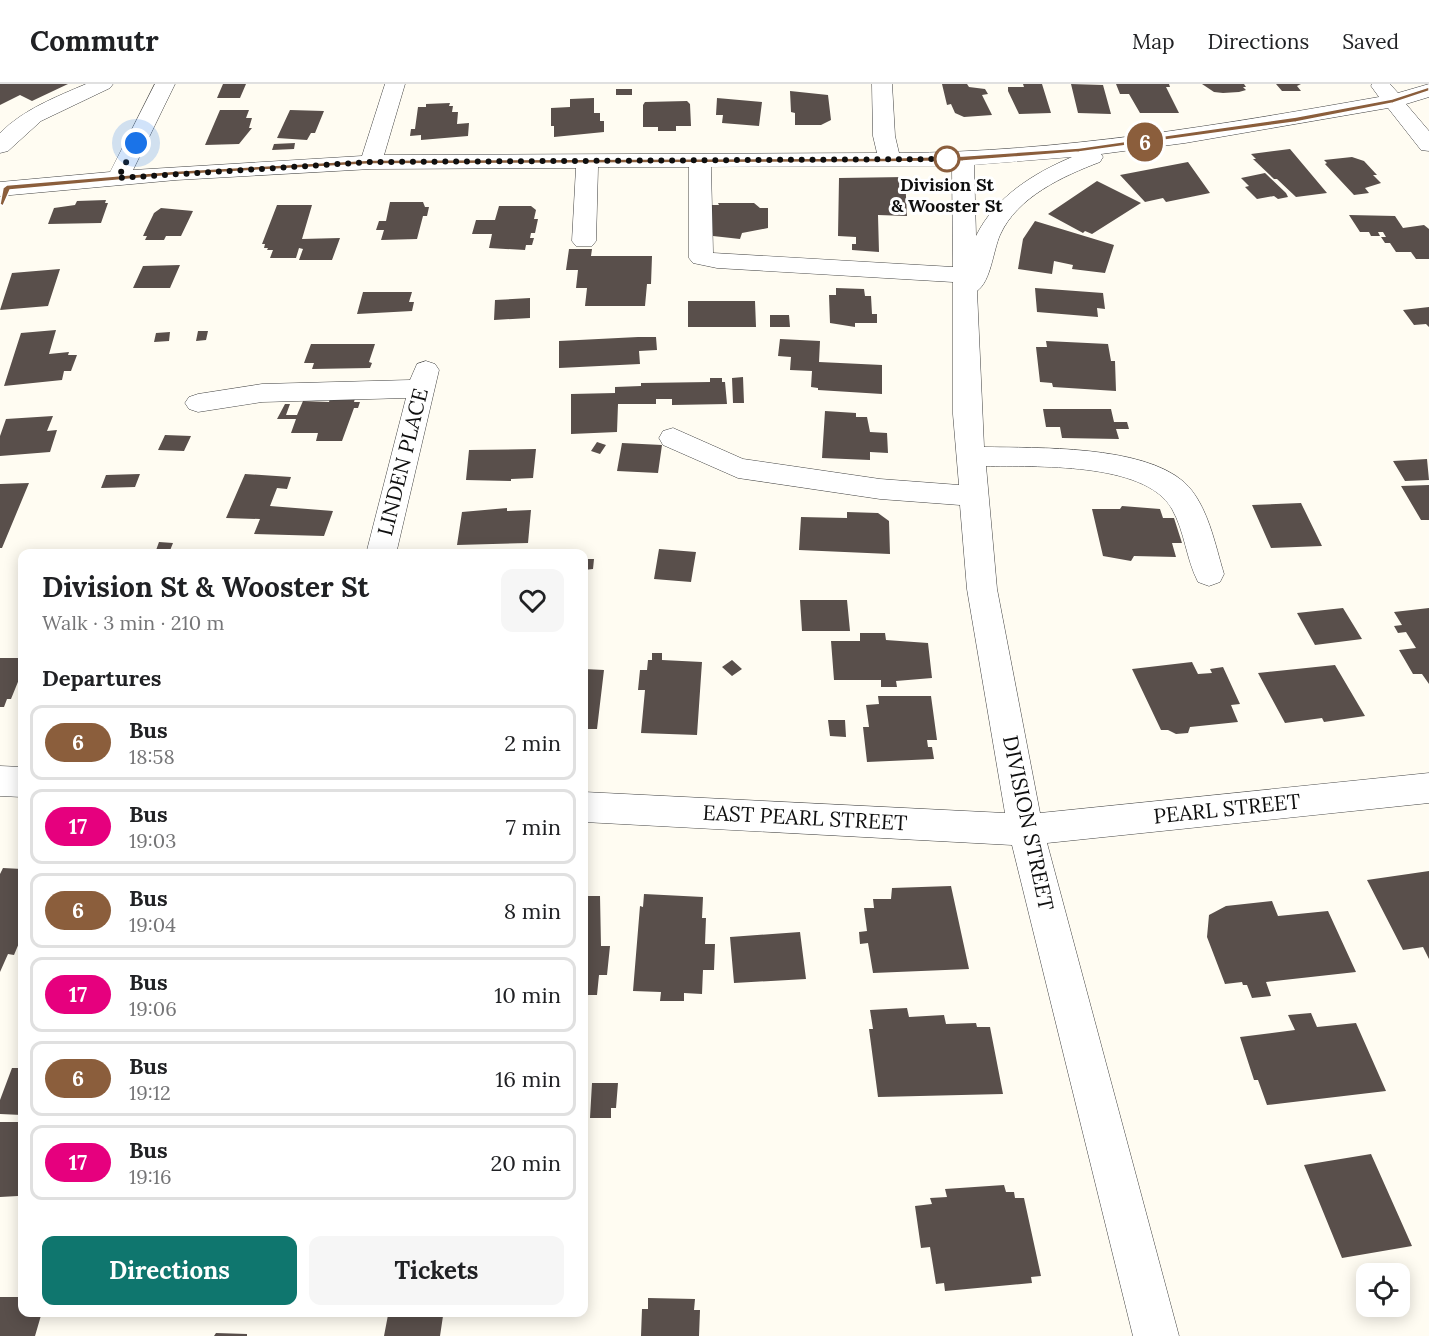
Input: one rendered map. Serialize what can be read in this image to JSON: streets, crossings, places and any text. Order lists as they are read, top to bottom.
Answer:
{
  "streets": {
    "street": [
      "LINDEN PLACE",
      "PEARL STREET",
      "EAST PEARL STREET",
      "DIVISION STREET"
    ]
  },
  "crossings": [
    ["PEARL STREET", "EAST PEARL STREET"],
    ["PEARL STREET", "DIVISION STREET"],
    ["EAST PEARL STREET", "DIVISION STREET"]
  ],
  "places": ["Division St & Wooster St"],
  "lines": ["bus line 6"],
  "page": {
    "header": "Commutr",
    "nav": ["Map", "Directions", "Saved"],
    "on_map": "6",
    "heading": [
      ["Division St & Wooster St", "Walk · 3 min · 210 m"],
      "Departures"
    ],
    "list": [
      {
        "mark": "6",
        "name": "Bus",
        "note": "18:58",
        "value": "2 min"
      },
      {
        "mark": "17",
        "name": "Bus",
        "note": "19:03",
        "value": "7 min"
      },
      {
        "mark": "6",
        "name": "Bus",
        "note": "19:04",
        "value": "8 min"
      },
      {
        "mark": "17",
        "name": "Bus",
        "note": "19:06",
        "value": "10 min"
      },
      {
        "mark": "6",
        "name": "Bus",
        "note": "19:12",
        "value": "16 min"
      },
      {
        "mark": "17",
        "name": "Bus",
        "note": "19:16",
        "value": "20 min"
      }
    ],
    "buttons": ["Directions", "Tickets"]
  }
}
